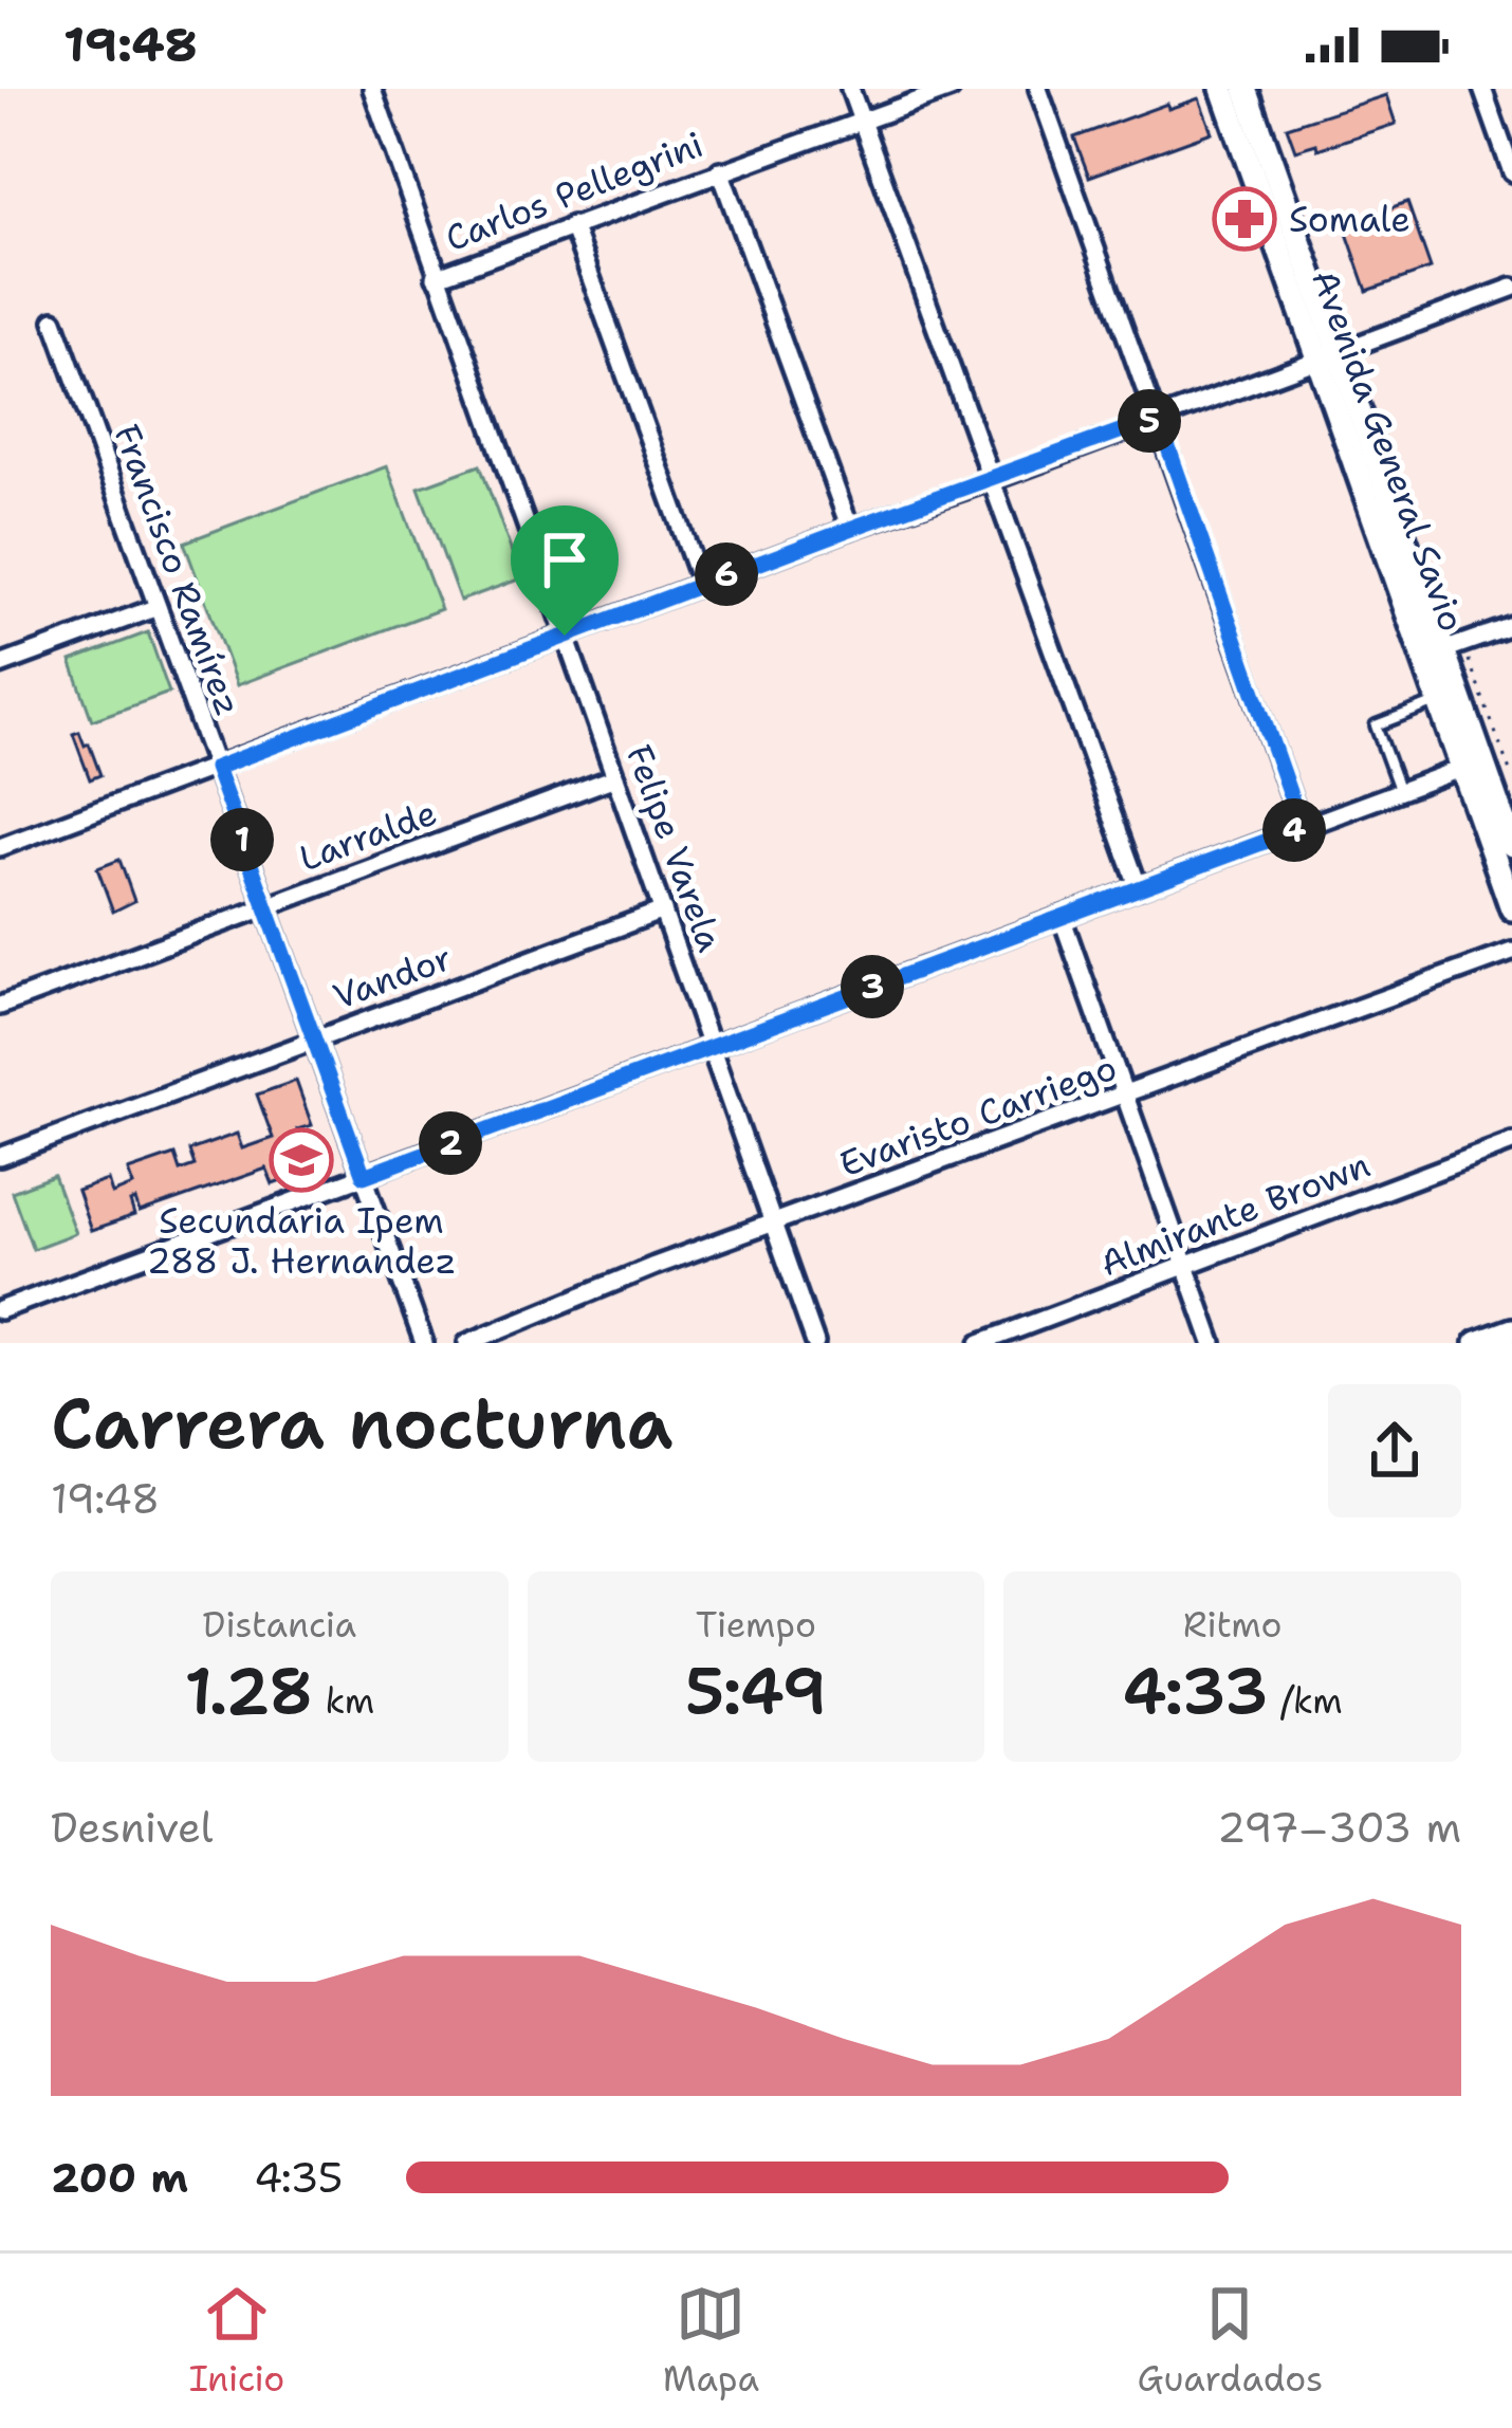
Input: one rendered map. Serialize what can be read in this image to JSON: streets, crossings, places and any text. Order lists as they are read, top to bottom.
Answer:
{
  "streets": {
    "main road": ["Avenida General Savio"],
    "street": [
      "Carlos Pellegrini",
      "Francisco Ramírez",
      "Larralde",
      "Felipe Varela",
      "Vandor",
      "Evaristo Carriego",
      "Almirante Brown"
    ]
  },
  "crossings": [
    ["Carlos Pellegrini", "Felipe Varela"],
    ["Francisco Ramírez", "Larralde"],
    ["Francisco Ramírez", "Vandor"],
    ["Larralde", "Felipe Varela"],
    ["Felipe Varela", "Vandor"],
    ["Felipe Varela", "Evaristo Carriego"]
  ],
  "places": {
    "pharmacy": ["Somale"],
    "school or university": ["Secundaria Ipem 288 J. Hernandez"]
  },
  "page": {
    "status": "19:48",
    "pins": [
      "5",
      "6",
      "4",
      "1",
      "3",
      "2"
    ],
    "heading": ["Carrera nocturna", "19:48"],
    "stats": [
      ["Distancia", "1.28 km"],
      ["Tiempo", "5:49"],
      ["Ritmo", "4:33 /km"]
    ],
    "chart": ["Desnivel", "297–303 m"],
    "list": [
      {
        "name": "200 m",
        "note": "4:35"
      }
    ],
    "tabs": ["Inicio", "Mapa", "Guardados"]
  }
}
